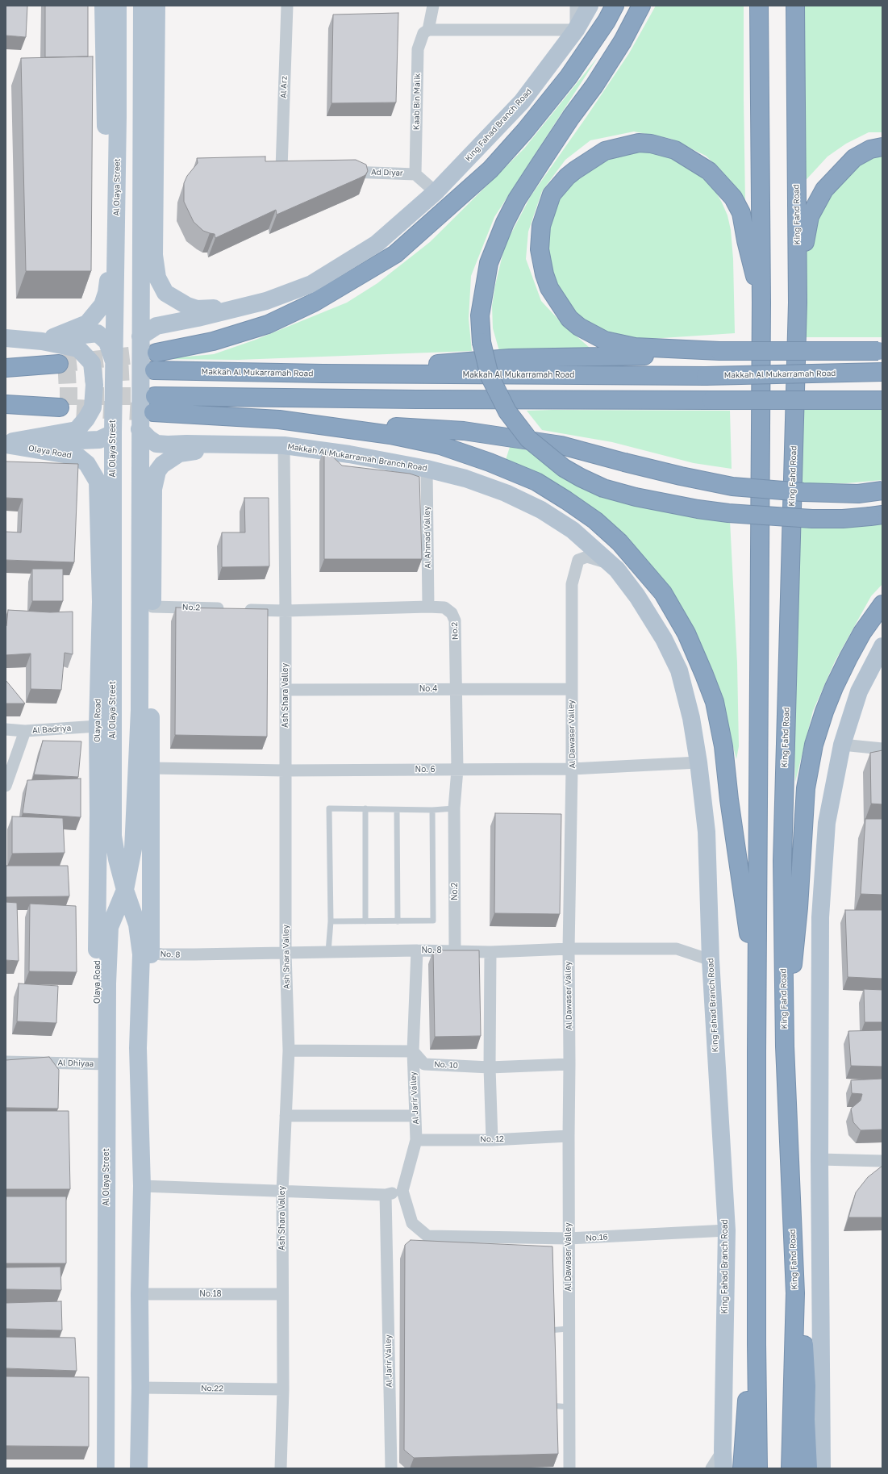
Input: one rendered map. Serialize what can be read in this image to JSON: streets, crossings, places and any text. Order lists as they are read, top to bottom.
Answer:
{
  "streets": {
    "highway": ["King Fahd Road", "Makkah Al Mukarramah Road"],
    "main road": [
      "King Fahad Branch Road",
      "Al Olaya Street",
      "Olaya Road",
      "Makkah Al Mukarramah Branch Road"
    ],
    "street": [
      "Al Arz",
      "Kaab Bin Malik",
      "Ad Diyar",
      "Al Ahmad Valley",
      "No.2",
      "No.4",
      "Ash Shara Valley",
      "Al Badriya",
      "Al Dawaser Valley",
      "No. 6",
      "No. 8",
      "Al Dhiyaa",
      "No. 10",
      "Al Jarir Valley",
      "No. 12",
      "No.16",
      "No.18",
      "No.22"
    ]
  },
  "crossings": [
    ["Kaab Bin Malik", "Ad Diyar"],
    ["King Fahad Branch Road", "Makkah Al Mukarramah Branch Road"],
    ["King Fahad Branch Road", "Al Dawaser Valley"],
    ["King Fahad Branch Road", "No. 6"],
    ["King Fahad Branch Road", "No. 8"],
    ["King Fahad Branch Road", "No.16"],
    ["Al Olaya Street", "Olaya Road"],
    ["Al Olaya Street", "Makkah Al Mukarramah Branch Road"],
    ["Al Olaya Street", "Al Dhiyaa"],
    ["Al Olaya Street", "No.18"],
    ["Al Olaya Street", "No.22"],
    ["Olaya Road", "Al Badriya"],
    ["Olaya Road", "Al Dhiyaa"],
    ["Makkah Al Mukarramah Branch Road", "Al Ahmad Valley"],
    ["Makkah Al Mukarramah Branch Road", "Ash Shara Valley"],
    ["Makkah Al Mukarramah Branch Road", "Al Dawaser Valley"],
    ["Al Ahmad Valley", "No.2"],
    ["No.2", "No.4"],
    ["No.2", "Ash Shara Valley"],
    ["No.2", "No. 6"],
    ["No.2", "No. 8"],
    ["No.4", "Ash Shara Valley"],
    ["No.4", "Al Dawaser Valley"],
    ["Ash Shara Valley", "No. 6"],
    ["Ash Shara Valley", "No. 8"],
    ["Ash Shara Valley", "No.18"],
    ["Ash Shara Valley", "No.22"],
    ["Al Dawaser Valley", "No. 6"],
    ["Al Dawaser Valley", "No. 8"],
    ["Al Dawaser Valley", "No. 10"],
    ["Al Dawaser Valley", "No. 12"],
    ["Al Dawaser Valley", "No.16"],
    ["No. 8", "Al Jarir Valley"],
    ["No. 10", "Al Jarir Valley"],
    ["Al Jarir Valley", "No. 12"],
    ["Al Jarir Valley", "No.16"]
  ]
}
